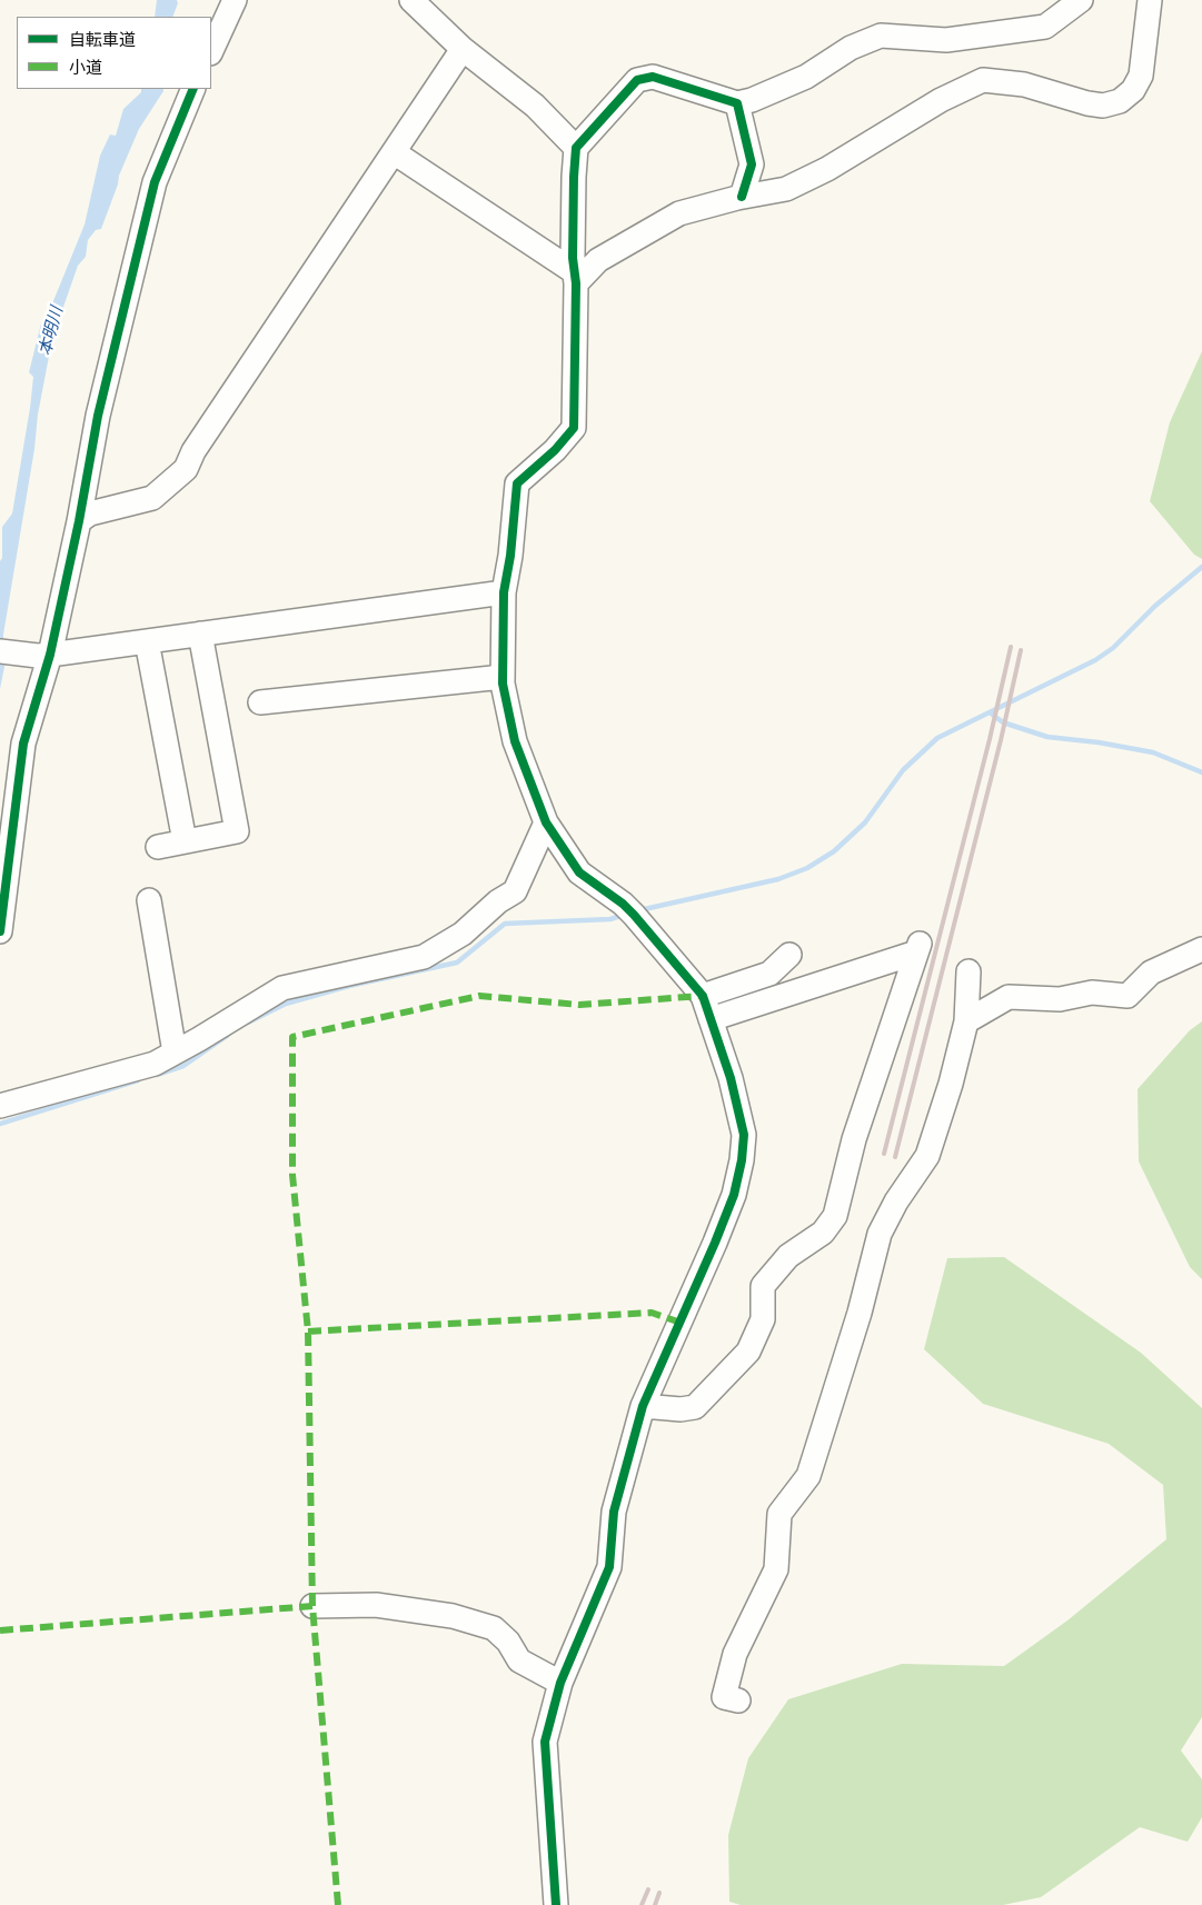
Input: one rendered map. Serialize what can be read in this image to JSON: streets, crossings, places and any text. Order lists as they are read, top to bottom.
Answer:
{
  "water": ["本明川"],
  "legend": ["自転車道", "小道"]
}
